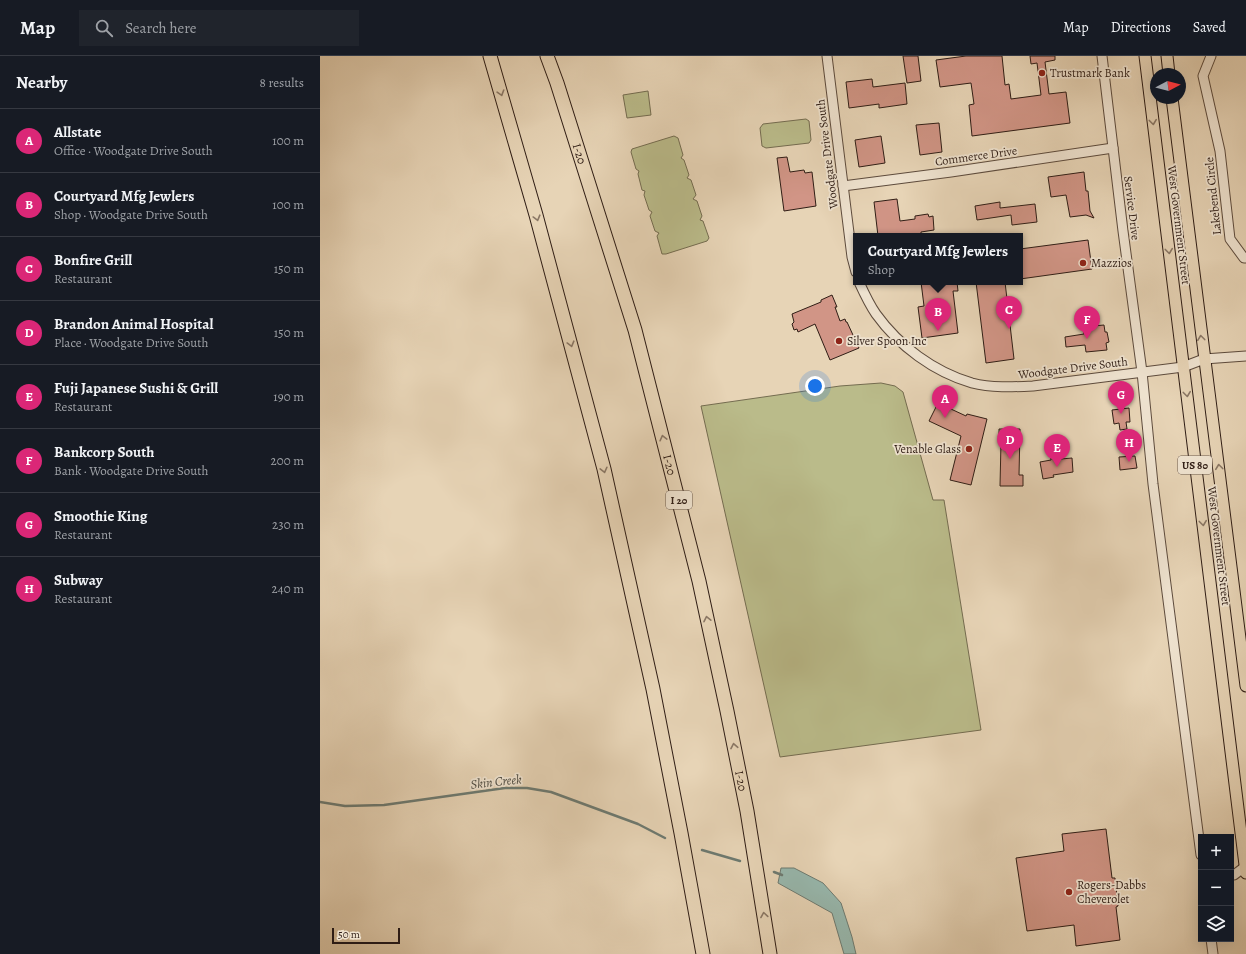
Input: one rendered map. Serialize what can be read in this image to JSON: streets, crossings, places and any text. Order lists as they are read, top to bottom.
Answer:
{
  "streets": {
    "highway": ["I-20", "I 20"],
    "main road": ["West Government Street", "US 80"],
    "street": [
      "Woodgate Drive South",
      "Commerce Drive",
      "Lakebend Circle",
      "Service Drive"
    ]
  },
  "crossings": [
    ["Woodgate Drive South", "Commerce Drive"],
    ["Woodgate Drive South", "Service Drive"],
    ["Commerce Drive", "Service Drive"]
  ],
  "water": ["Skin Creek"],
  "places": [
    "Trustmark Bank",
    "Mazzios",
    "Silver Spoon Inc",
    "Venable Glass",
    "Rogers-Dabbs Cheverolet"
  ],
  "scale_bar": "50 m",
  "north": "right",
  "page": {
    "header": "Map",
    "search": "Search here",
    "nav": ["Map", "Directions", "Saved"],
    "heading": ["Nearby", "8 results"],
    "list": [
      {
        "mark": "A",
        "name": "Allstate",
        "note": "Office · Woodgate Drive South",
        "value": "100 m"
      },
      {
        "mark": "B",
        "name": "Courtyard Mfg Jewlers",
        "note": "Shop · Woodgate Drive South",
        "value": "100 m"
      },
      {
        "mark": "C",
        "name": "Bonfire Grill",
        "note": "Restaurant",
        "value": "150 m"
      },
      {
        "mark": "D",
        "name": "Brandon Animal Hospital",
        "note": "Place · Woodgate Drive South",
        "value": "150 m"
      },
      {
        "mark": "E",
        "name": "Fuji Japanese Sushi & Grill",
        "note": "Restaurant",
        "value": "190 m"
      },
      {
        "mark": "F",
        "name": "Bankcorp South",
        "note": "Bank · Woodgate Drive South",
        "value": "200 m"
      },
      {
        "mark": "G",
        "name": "Smoothie King",
        "note": "Restaurant",
        "value": "230 m"
      },
      {
        "mark": "H",
        "name": "Subway",
        "note": "Restaurant",
        "value": "240 m"
      }
    ],
    "popup": ["Courtyard Mfg Jewlers", "Shop"],
    "pins": [
      "C",
      "B",
      "F",
      "G",
      "A",
      "D",
      "H",
      "E"
    ],
    "map_buttons": ["+", "−"],
    "scale": "50 m"
  }
}
